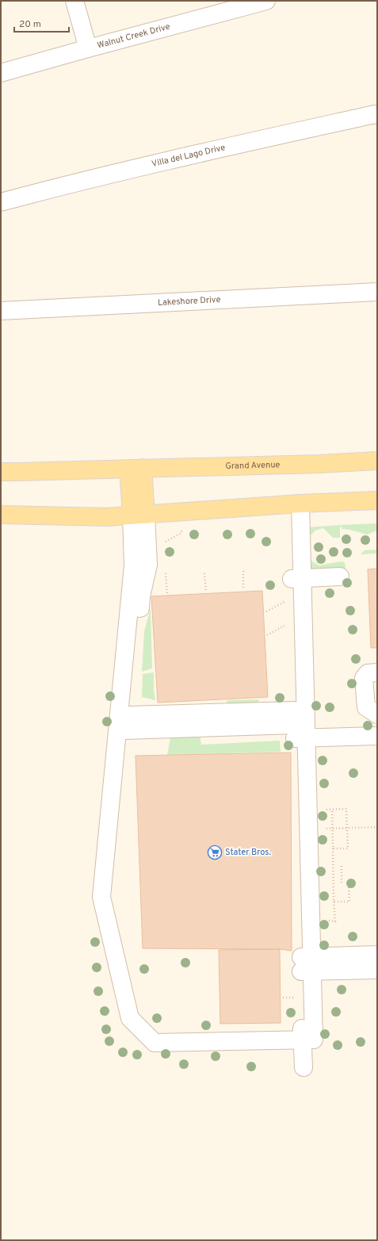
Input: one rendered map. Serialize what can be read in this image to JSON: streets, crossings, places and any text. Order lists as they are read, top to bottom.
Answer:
{
  "streets": {
    "main road": ["Grand Avenue"],
    "street": ["Walnut Creek Drive", "Villa del Lago Drive", "Lakeshore Drive"]
  },
  "places": {
    "supermarket": ["Stater Bros."]
  },
  "scale_bar": "20 m"
}
